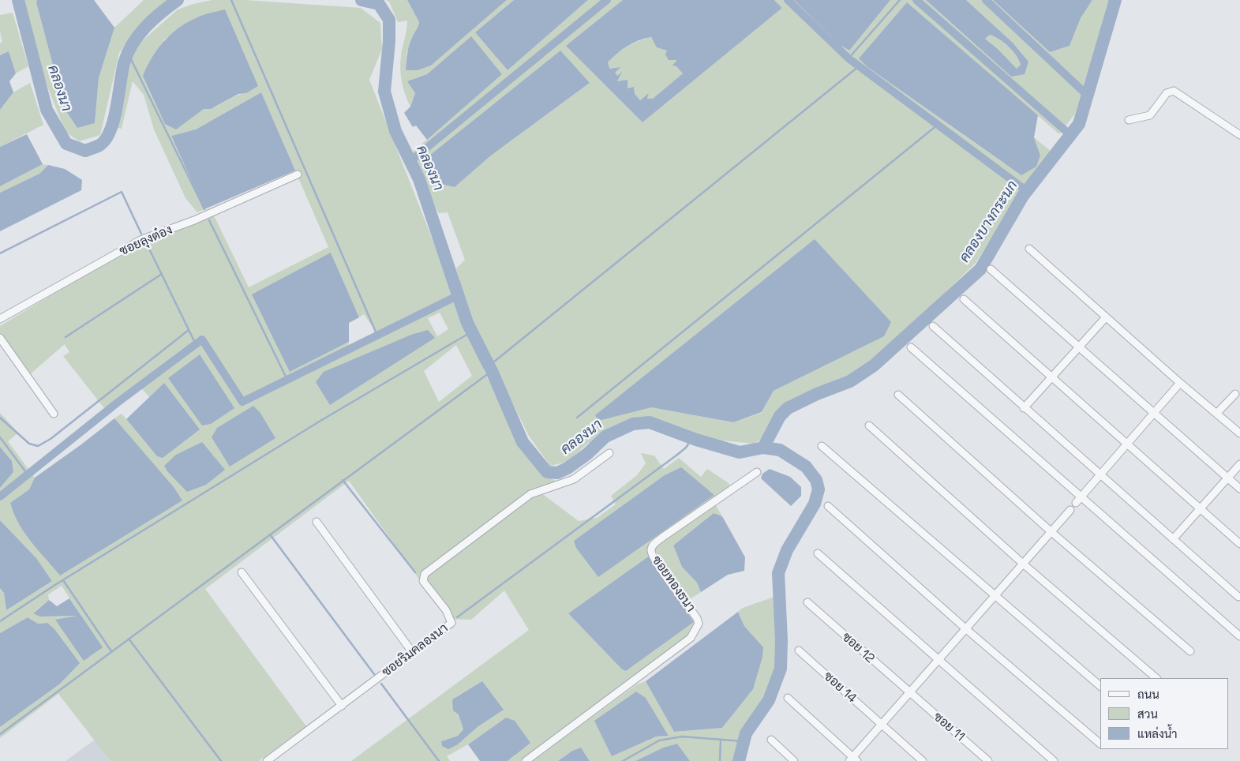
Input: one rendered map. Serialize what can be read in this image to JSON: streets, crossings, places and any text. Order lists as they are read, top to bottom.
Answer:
{
  "streets": {
    "street": [
      "ซอยลุงต๋อง",
      "ซอยทองธนา",
      "ซอย 12",
      "ซอยริมคลองนา",
      "ซอย 14",
      "ซอย 11"
    ]
  },
  "crossings": [
    ["ซอย 12", "ซอย 11"]
  ],
  "water": ["คลองนา", "คลองบางกระนก"],
  "legend": ["ถนน", "สวน", "แหล่งน้ำ"]
}
